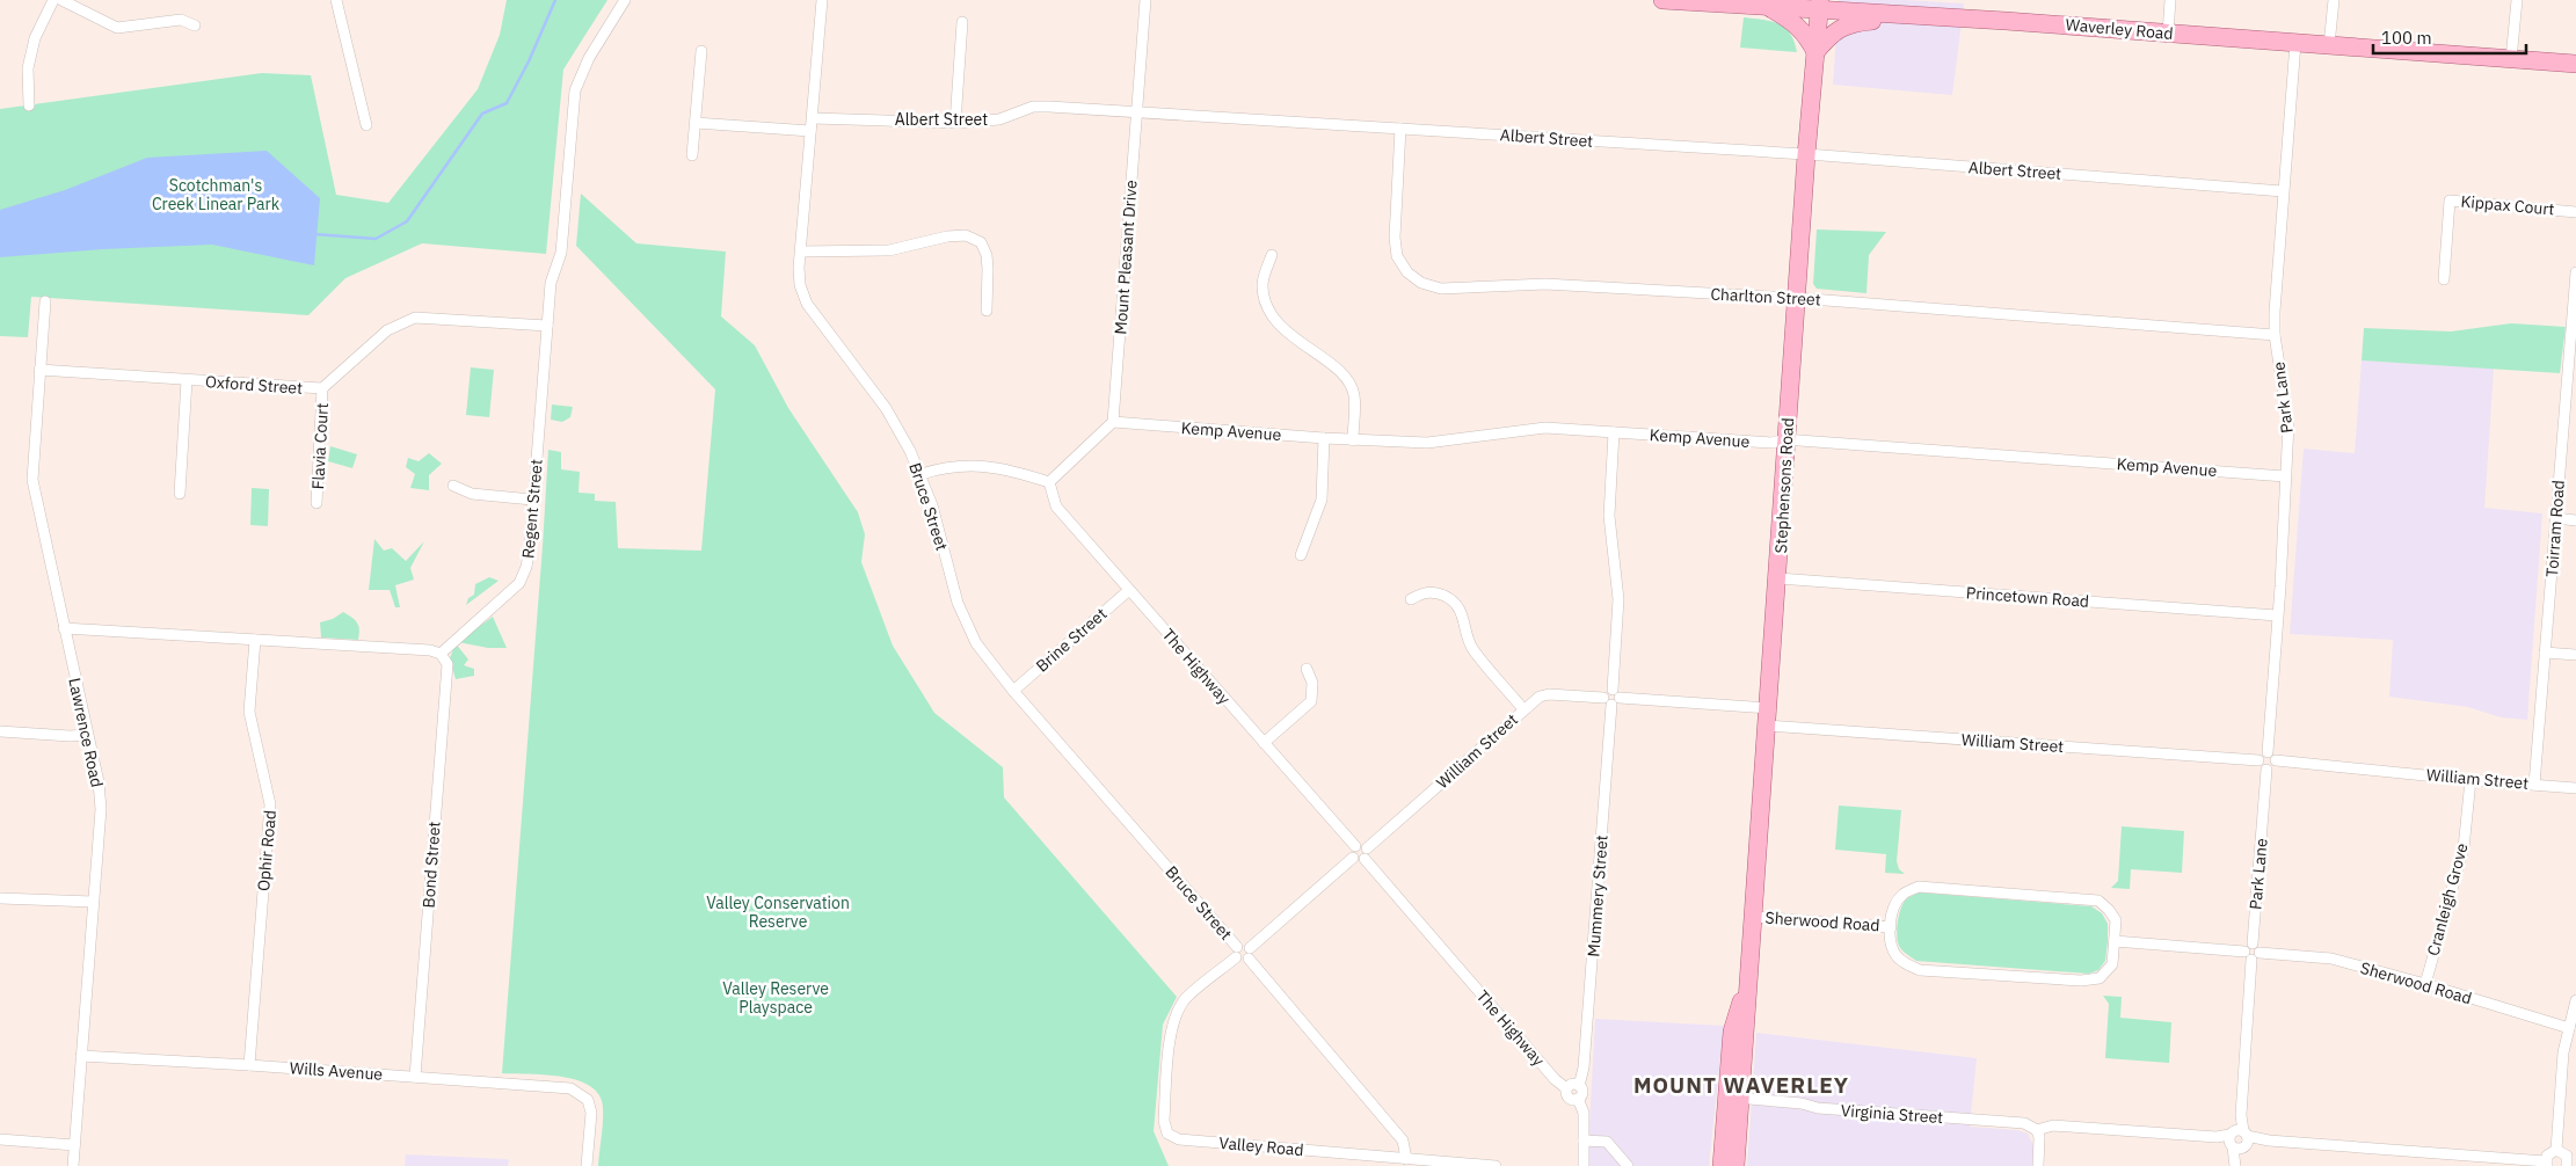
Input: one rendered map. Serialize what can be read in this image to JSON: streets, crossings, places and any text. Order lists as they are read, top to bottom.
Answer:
{
  "streets": {
    "main road": ["Waverley Road", "Stephensons Road"],
    "street": [
      "Albert Street",
      "Kippax Court",
      "Mount Pleasant Drive",
      "Charlton Street",
      "Oxford Street",
      "Park Lane",
      "Kemp Avenue",
      "Flavia Court",
      "Bruce Street",
      "Regent Street",
      "Toirram Road",
      "Princetown Road",
      "Brine Street",
      "The Highway",
      "Lawrence Road",
      "William Street",
      "Ophir Road",
      "Bond Street",
      "Mummery Street",
      "Cranleigh Grove",
      "Sherwood Road",
      "Wills Avenue",
      "Virginia Street",
      "Valley Road"
    ]
  },
  "crossings": [
    ["Waverley Road", "Park Lane"],
    ["Waverley Road", "Stephensons Road"],
    ["Albert Street", "Mount Pleasant Drive"],
    ["Albert Street", "Charlton Street"],
    ["Albert Street", "Park Lane"],
    ["Albert Street", "Stephensons Road"],
    ["Albert Street", "Bruce Street"],
    ["Mount Pleasant Drive", "Kemp Avenue"],
    ["Charlton Street", "Park Lane"],
    ["Charlton Street", "Stephensons Road"],
    ["Oxford Street", "Flavia Court"],
    ["Oxford Street", "Regent Street"],
    ["Oxford Street", "Lawrence Road"],
    ["Park Lane", "Kemp Avenue"],
    ["Park Lane", "Princetown Road"],
    ["Park Lane", "William Street"],
    ["Park Lane", "Sherwood Road"],
    ["Kemp Avenue", "Stephensons Road"],
    ["Kemp Avenue", "Mummery Street"],
    ["Stephensons Road", "Princetown Road"],
    ["Stephensons Road", "William Street"],
    ["Stephensons Road", "Sherwood Road"],
    ["Stephensons Road", "Virginia Street"],
    ["Bruce Street", "Brine Street"],
    ["Bruce Street", "Valley Road"],
    ["Regent Street", "Bond Street"],
    ["Toirram Road", "William Street"],
    ["Brine Street", "The Highway"],
    ["The Highway", "William Street"],
    ["The Highway", "Mummery Street"],
    ["Lawrence Road", "Wills Avenue"],
    ["William Street", "Mummery Street"],
    ["William Street", "Cranleigh Grove"],
    ["Ophir Road", "Wills Avenue"],
    ["Bond Street", "Wills Avenue"],
    ["Cranleigh Grove", "Sherwood Road"]
  ],
  "districts": ["MOUNT WAVERLEY"],
  "parks": ["Scotchman's Creek Linear Park", "Valley Conservation Reserve", "Valley Reserve Playspace"],
  "scale_bar": "100 m"
}
